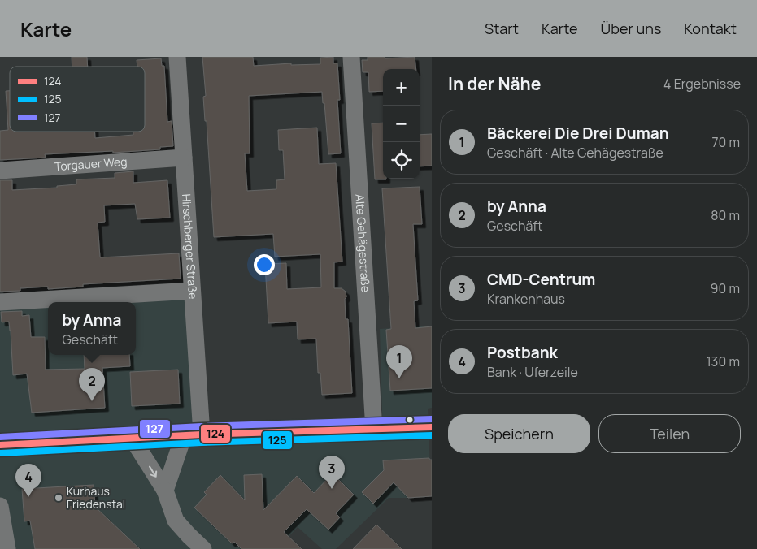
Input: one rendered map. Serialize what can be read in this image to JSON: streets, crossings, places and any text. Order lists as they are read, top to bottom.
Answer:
{
  "streets": {
    "street": ["Torgauer Weg", "Alte Gehägestraße", "Hirschberger Straße"]
  },
  "crossings": [
    ["Torgauer Weg", "Hirschberger Straße"]
  ],
  "places": ["Kurhaus Friedenstal"],
  "lines": ["transit line 127", "transit line 124", "transit line 125"],
  "legend": ["124", "125", "127"],
  "page": {
    "header": "Karte",
    "nav": [
      "Start",
      "Karte",
      "Über uns",
      "Kontakt"
    ],
    "heading": ["In der Nähe", "4 Ergebnisse"],
    "map_buttons": ["+", "−"],
    "list": [
      {
        "mark": "1",
        "name": "Bäckerei Die Drei Duman",
        "note": "Geschäft · Alte Gehägestraße",
        "value": "70 m"
      },
      {
        "mark": "2",
        "name": "by Anna",
        "note": "Geschäft",
        "value": "80 m"
      },
      {
        "mark": "3",
        "name": "CMD-Centrum",
        "note": "Krankenhaus",
        "value": "90 m"
      },
      {
        "mark": "4",
        "name": "Postbank",
        "note": "Bank · Uferzeile",
        "value": "130 m"
      }
    ],
    "popup": ["by Anna", "Geschäft"],
    "pins": [
      "1",
      "2",
      "3",
      "4"
    ],
    "buttons": ["Speichern", "Teilen"]
  }
}
